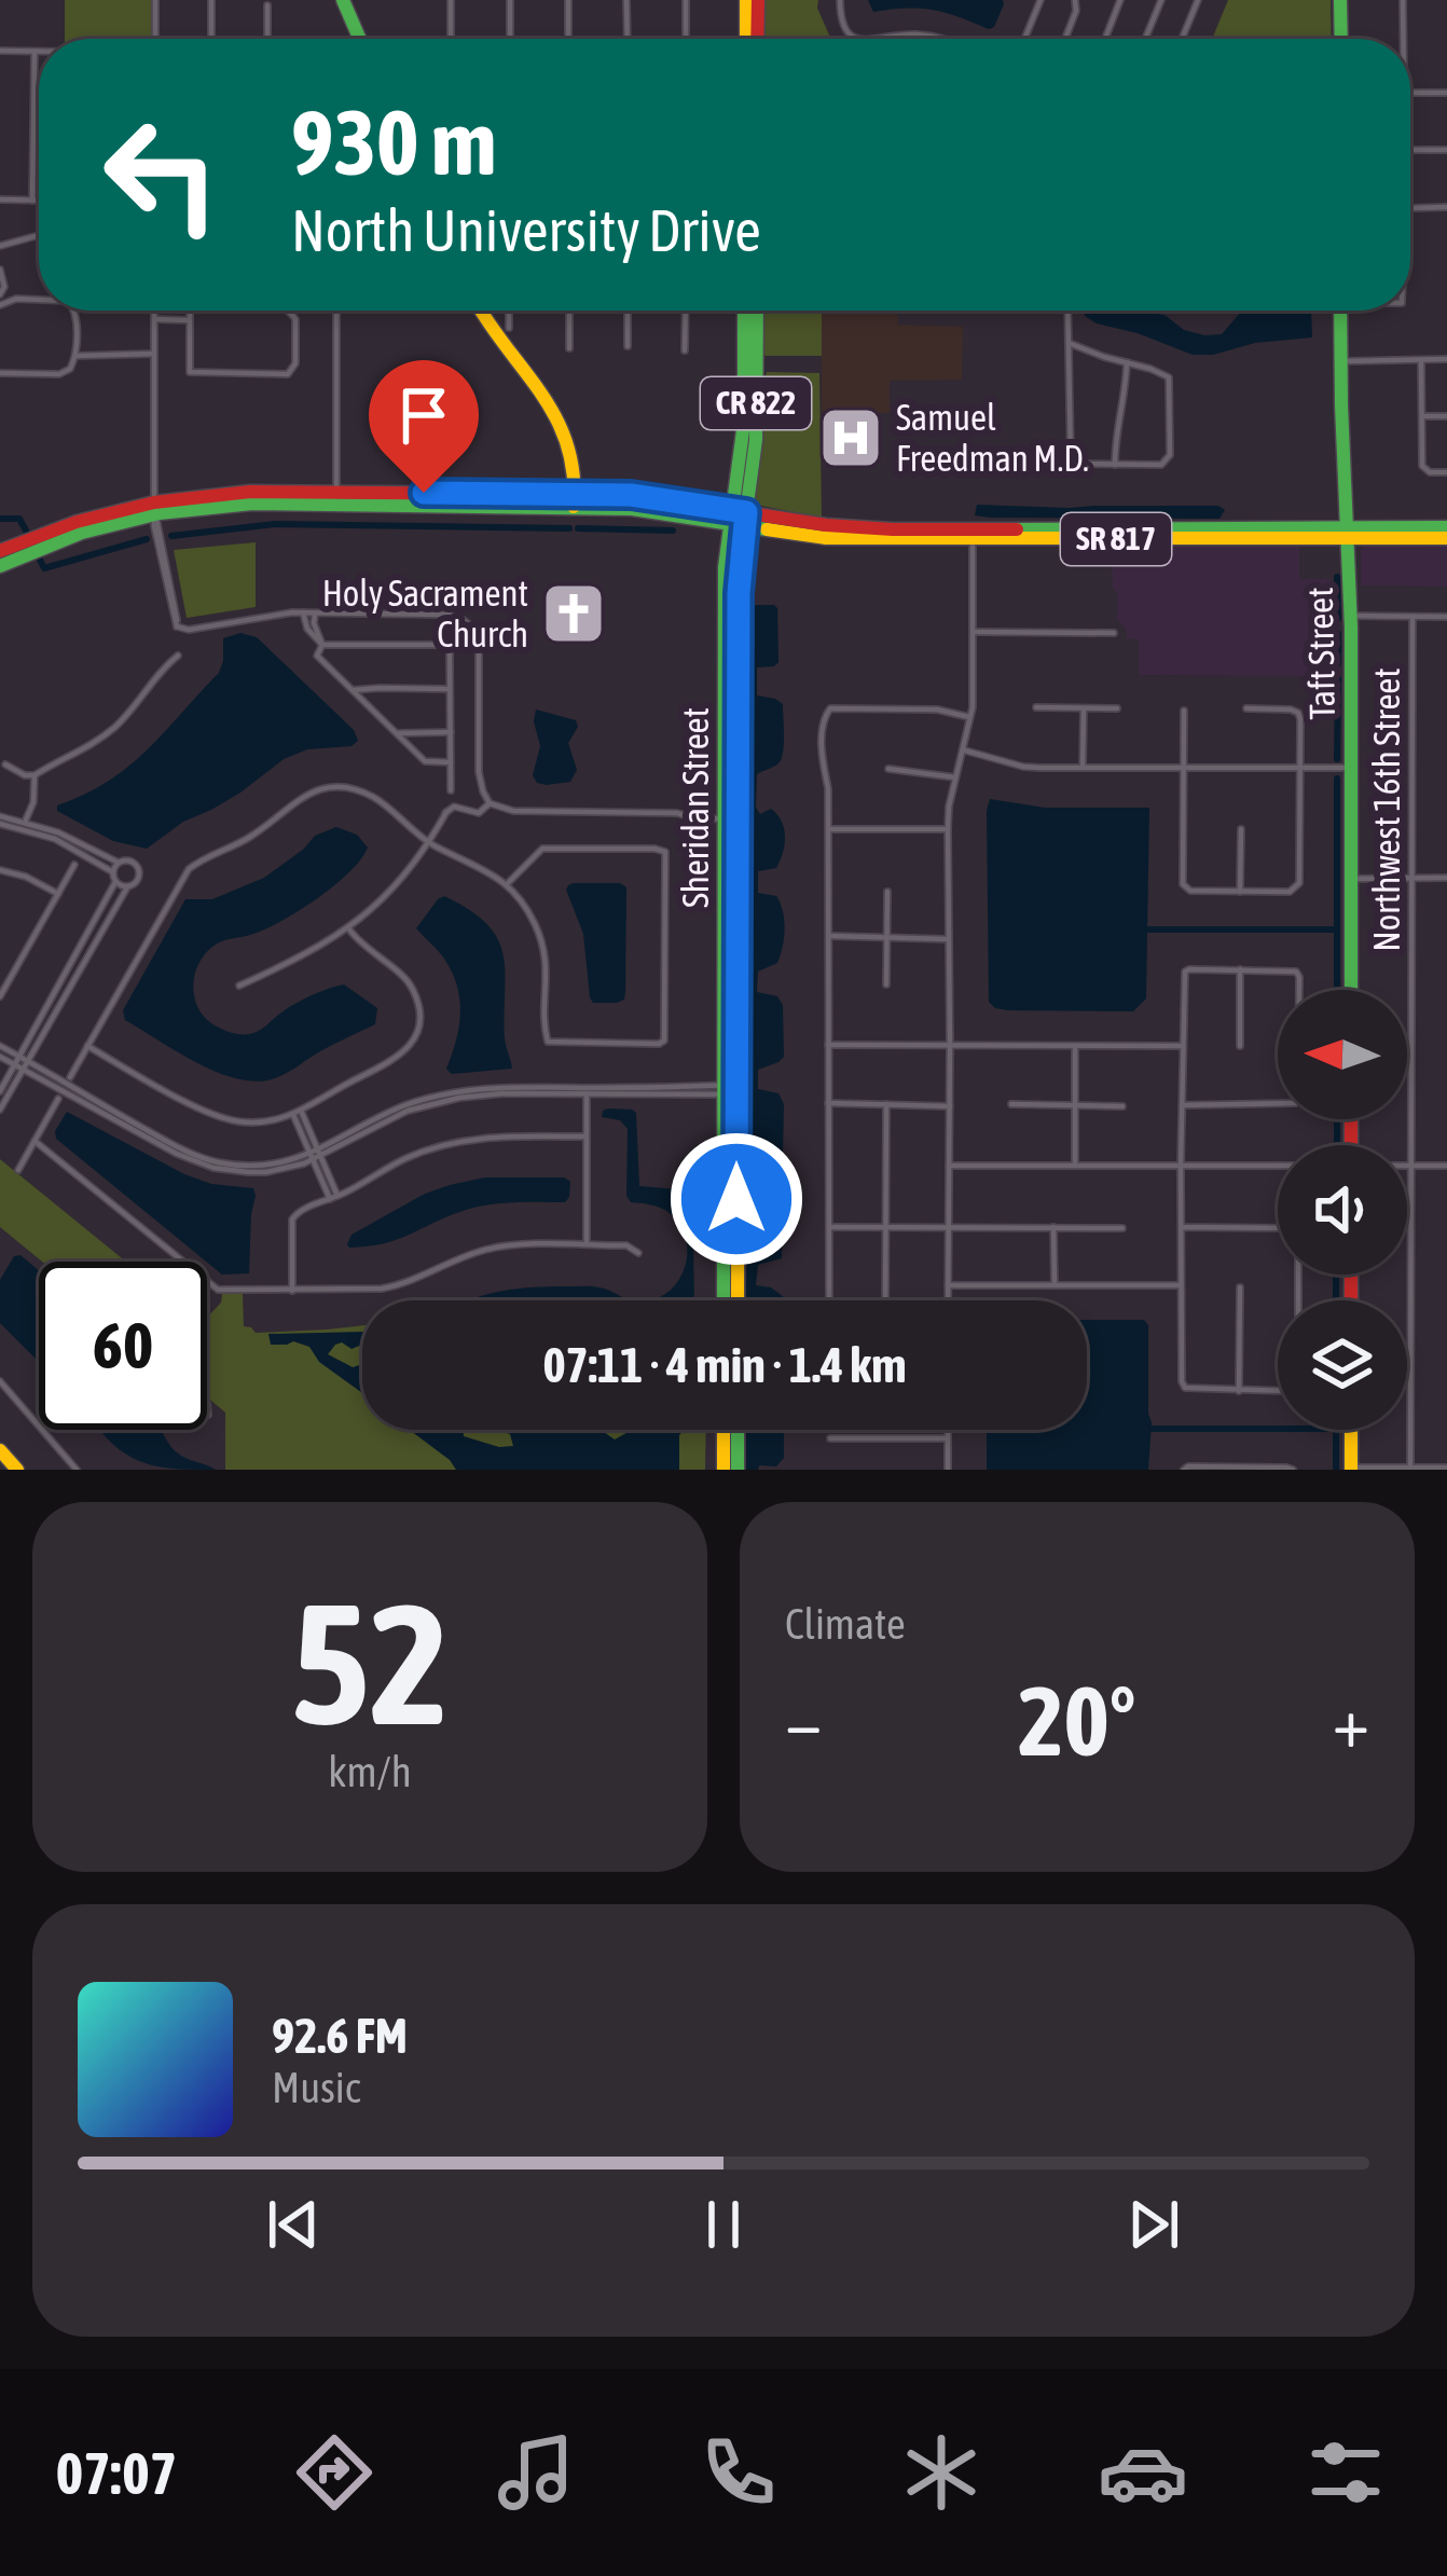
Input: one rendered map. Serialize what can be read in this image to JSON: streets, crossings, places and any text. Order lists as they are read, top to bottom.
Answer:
{
  "streets": {
    "main road": [
      "CR 822",
      "SR 817",
      "Taft Street",
      "Sheridan Street"
    ],
    "street": ["Northwest 16th Street"]
  },
  "crossings": [
    ["SR 817", "Taft Street"],
    ["SR 817", "Sheridan Street"]
  ],
  "places": {
    "hospital": ["Samuel Freedman M.D."],
    "church": ["Holy Sacrament Church"]
  },
  "north": "left",
  "page": {
    "turn": ["930 m", "North University Drive"],
    "limit": "60",
    "trip": "07:11 · 4 min · 1.4 km",
    "tile": [
      ["52", "km/h"],
      "Climate"
    ],
    "heat": ["−", "20°", "+"],
    "song": ["92.6 FM", "Music"],
    "tabs": "07:07"
  }
}
